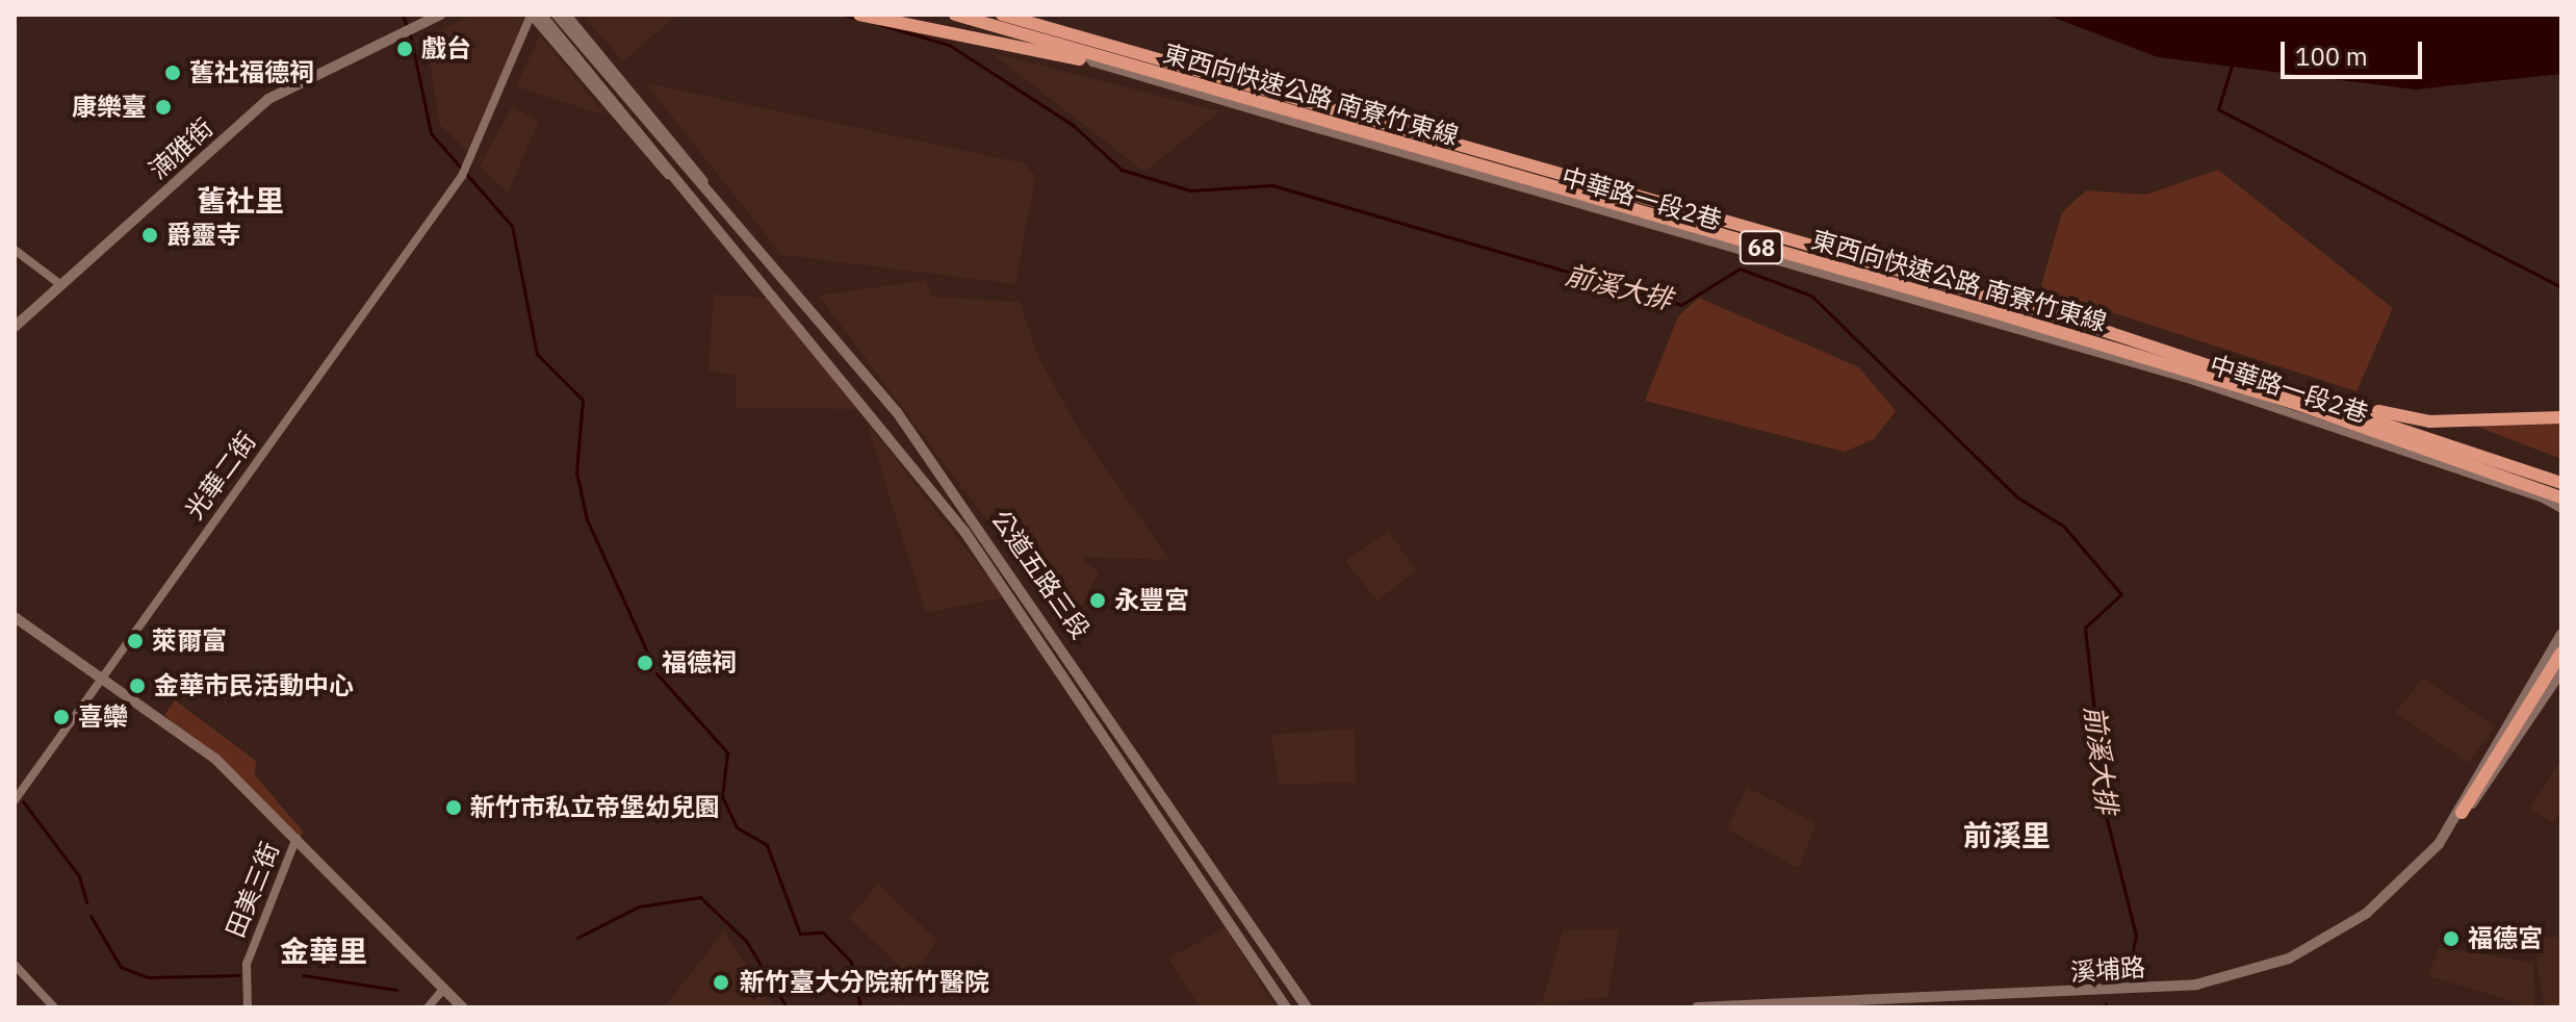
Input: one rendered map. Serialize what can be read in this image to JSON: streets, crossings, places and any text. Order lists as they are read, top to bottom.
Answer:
{
  "streets": {
    "highway": ["東西向快速公路 南寮竹東線", "68"],
    "street": [
      "湳雅街",
      "中華路一段2巷",
      "光華二街",
      "公道五路三段",
      "田美三街",
      "溪埔路"
    ]
  },
  "crossings": [
    ["光華二街", "公道五路三段"]
  ],
  "districts": ["舊社里", "前溪里", "金華里"],
  "water": ["前溪大排"],
  "places": [
    "戲台",
    "舊社福德祠",
    "康樂臺",
    "爵靈寺",
    "永豐宮",
    "萊爾富",
    "福德祠",
    "金華市民活動中心",
    "喜欒",
    "新竹市私立帝堡幼兒園",
    "福德宮",
    "新竹臺大分院新竹醫院"
  ],
  "scale_bar": "100 m"
}
